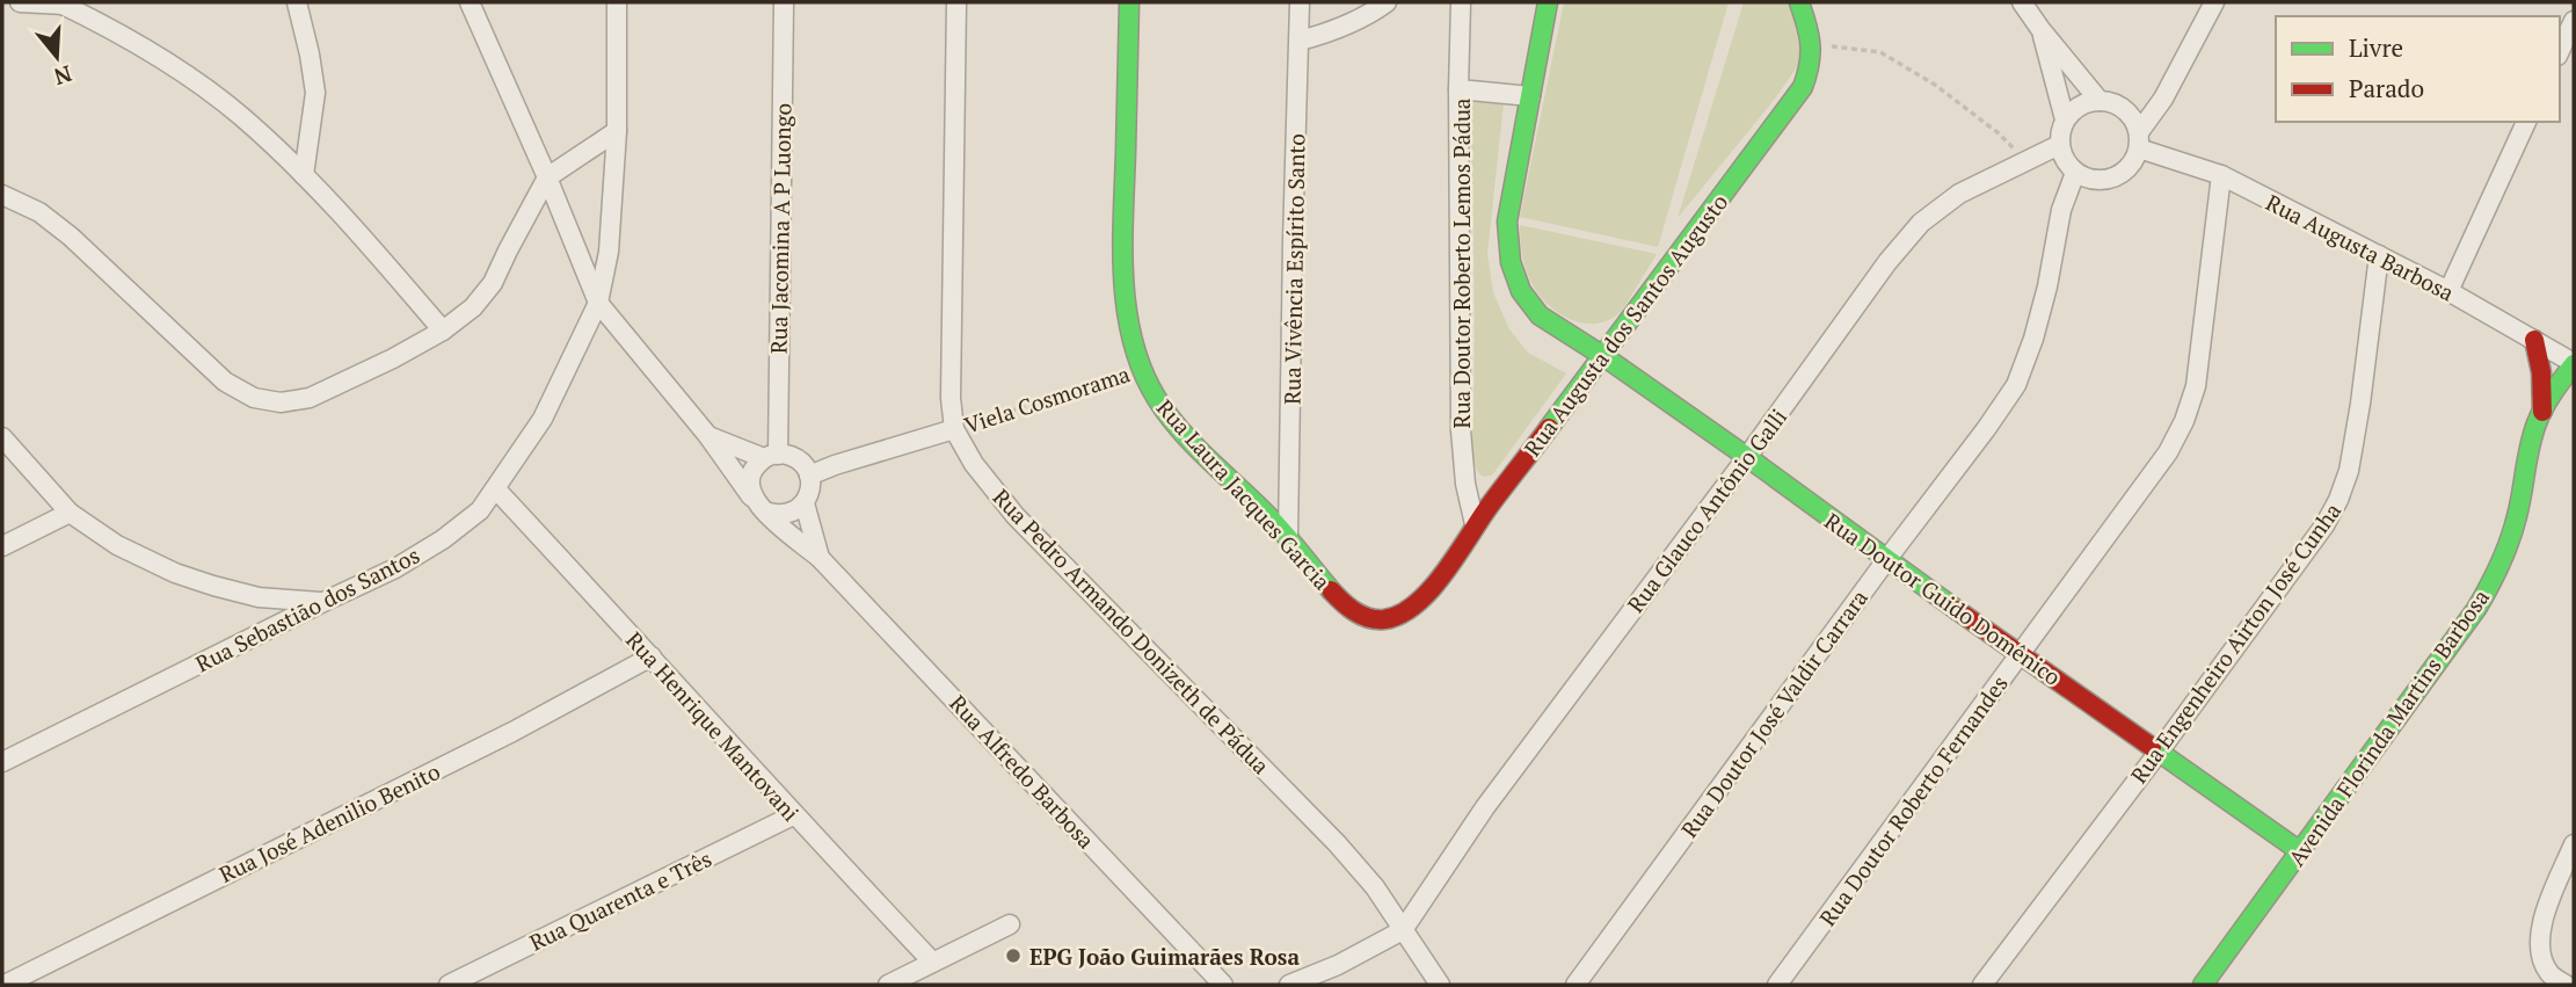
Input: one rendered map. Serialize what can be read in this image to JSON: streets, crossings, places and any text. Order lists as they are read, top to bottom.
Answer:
{
  "streets": {
    "street": [
      "Rua Jacomina A P Luongo",
      "Rua Augusta Barbosa",
      "Rua Doutor Roberto Lemos Pádua",
      "Rua Vivência Espírito Santo",
      "Rua Augusta dos Santos Augusto",
      "Rua Laura Jacques Garcia",
      "Rua Glauco Antônio Galli",
      "Rua Doutor Guido Domênico",
      "Rua Sebastião dos Santos",
      "Rua Pedro Armando Donizeth de Pádua",
      "Rua Engenheiro Airton José Cunha",
      "Rua Doutor José Valdir Carrara",
      "Rua Henrique Mantovani",
      "Avenida Florinda Martins Barbosa",
      "Rua Alfredo Barbosa",
      "Rua Doutor Roberto Fernandes",
      "Rua José Adenilio Benito",
      "Rua Quarenta e Três"
    ],
    "path": ["Viela Cosmorama"]
  },
  "crossings": [
    ["Rua Jacomina A P Luongo", "Rua Alfredo Barbosa"],
    ["Rua Augusta Barbosa", "Rua Glauco Antônio Galli"],
    ["Rua Augusta Barbosa", "Rua Engenheiro Airton José Cunha"],
    ["Rua Augusta Barbosa", "Rua Doutor José Valdir Carrara"],
    ["Rua Augusta Barbosa", "Avenida Florinda Martins Barbosa"],
    ["Rua Augusta Barbosa", "Rua Doutor Roberto Fernandes"],
    ["Rua Doutor Roberto Lemos Pádua", "Rua Augusta dos Santos Augusto"],
    ["Rua Vivência Espírito Santo", "Rua Laura Jacques Garcia"],
    ["Rua Augusta dos Santos Augusto", "Rua Laura Jacques Garcia"],
    ["Rua Augusta dos Santos Augusto", "Rua Doutor Guido Domênico"],
    ["Viela Cosmorama", "Rua Laura Jacques Garcia"],
    ["Viela Cosmorama", "Rua Pedro Armando Donizeth de Pádua"],
    ["Rua Glauco Antônio Galli", "Rua Doutor Guido Domênico"],
    ["Rua Glauco Antônio Galli", "Rua Pedro Armando Donizeth de Pádua"],
    ["Rua Glauco Antônio Galli", "Rua Doutor José Valdir Carrara"],
    ["Rua Doutor Guido Domênico", "Rua Engenheiro Airton José Cunha"],
    ["Rua Doutor Guido Domênico", "Rua Doutor José Valdir Carrara"],
    ["Rua Doutor Guido Domênico", "Avenida Florinda Martins Barbosa"],
    ["Rua Doutor Guido Domênico", "Rua Doutor Roberto Fernandes"],
    ["Rua Sebastião dos Santos", "Rua Henrique Mantovani"],
    ["Rua Henrique Mantovani", "Rua José Adenilio Benito"],
    ["Rua Henrique Mantovani", "Rua Quarenta e Três"]
  ],
  "places": ["EPG João Guimarães Rosa"],
  "legend": ["Livre", "Parado"],
  "north": "bottom"
}
